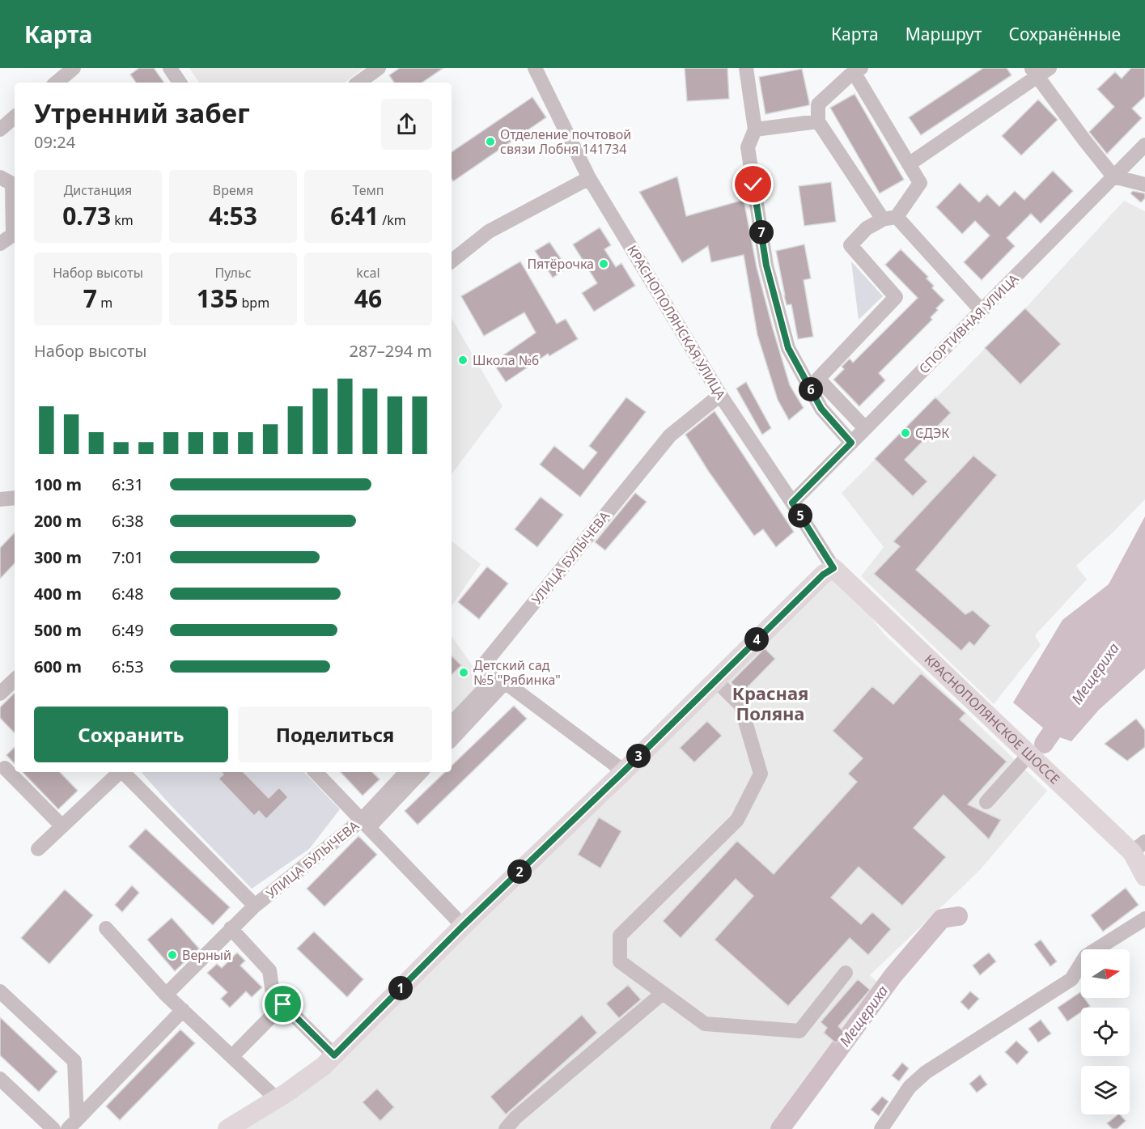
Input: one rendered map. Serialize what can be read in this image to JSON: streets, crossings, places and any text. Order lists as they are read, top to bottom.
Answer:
{
  "streets": {
    "main road": ["КРАСНОПОЛЯНСКОЕ ШОССЕ"],
    "street": ["КРАСНОПОЛЯНСКАЯ УЛИЦА", "СПОРТИВНАЯ УЛИЦА", "УЛИЦА БУЛЫЧЕВА"]
  },
  "crossings": [
    ["КРАСНОПОЛЯНСКАЯ УЛИЦА", "СПОРТИВНАЯ УЛИЦА"],
    ["КРАСНОПОЛЯНСКАЯ УЛИЦА", "УЛИЦА БУЛЫЧЕВА"],
    ["КРАСНОПОЛЯНСКАЯ УЛИЦА", "КРАСНОПОЛЯНСКОЕ ШОССЕ"]
  ],
  "districts": ["Красная Поляна"],
  "water": ["Мещериха"],
  "places": [
    "Отделение почтовой связи Лобня 141734",
    "Пятёрочка",
    "Школа №6",
    "СДЭК",
    "Детский сад №5 \"Рябинка\"",
    "Верный"
  ],
  "north": "right",
  "page": {
    "header": "Карта",
    "nav": ["Карта", "Маршрут", "Сохранённые"],
    "heading": ["Утренний забег", "09:24"],
    "stats": [
      ["Дистанция", "0.73 km"],
      ["Время", "4:53"],
      ["Темп", "6:41 /km"],
      ["Набор высоты", "7 m"],
      ["Пульс", "135 bpm"],
      ["kcal", "46"]
    ],
    "pins": [
      "7",
      "6",
      "5",
      "4",
      "3",
      "2",
      "1"
    ],
    "chart": ["Набор высоты", "287–294 m"],
    "list": [
      {
        "name": "100 m",
        "note": "6:31"
      },
      {
        "name": "200 m",
        "note": "6:38"
      },
      {
        "name": "300 m",
        "note": "7:01"
      },
      {
        "name": "400 m",
        "note": "6:48"
      },
      {
        "name": "500 m",
        "note": "6:49"
      },
      {
        "name": "600 m",
        "note": "6:53"
      }
    ],
    "buttons": ["Сохранить", "Поделиться"]
  }
}
